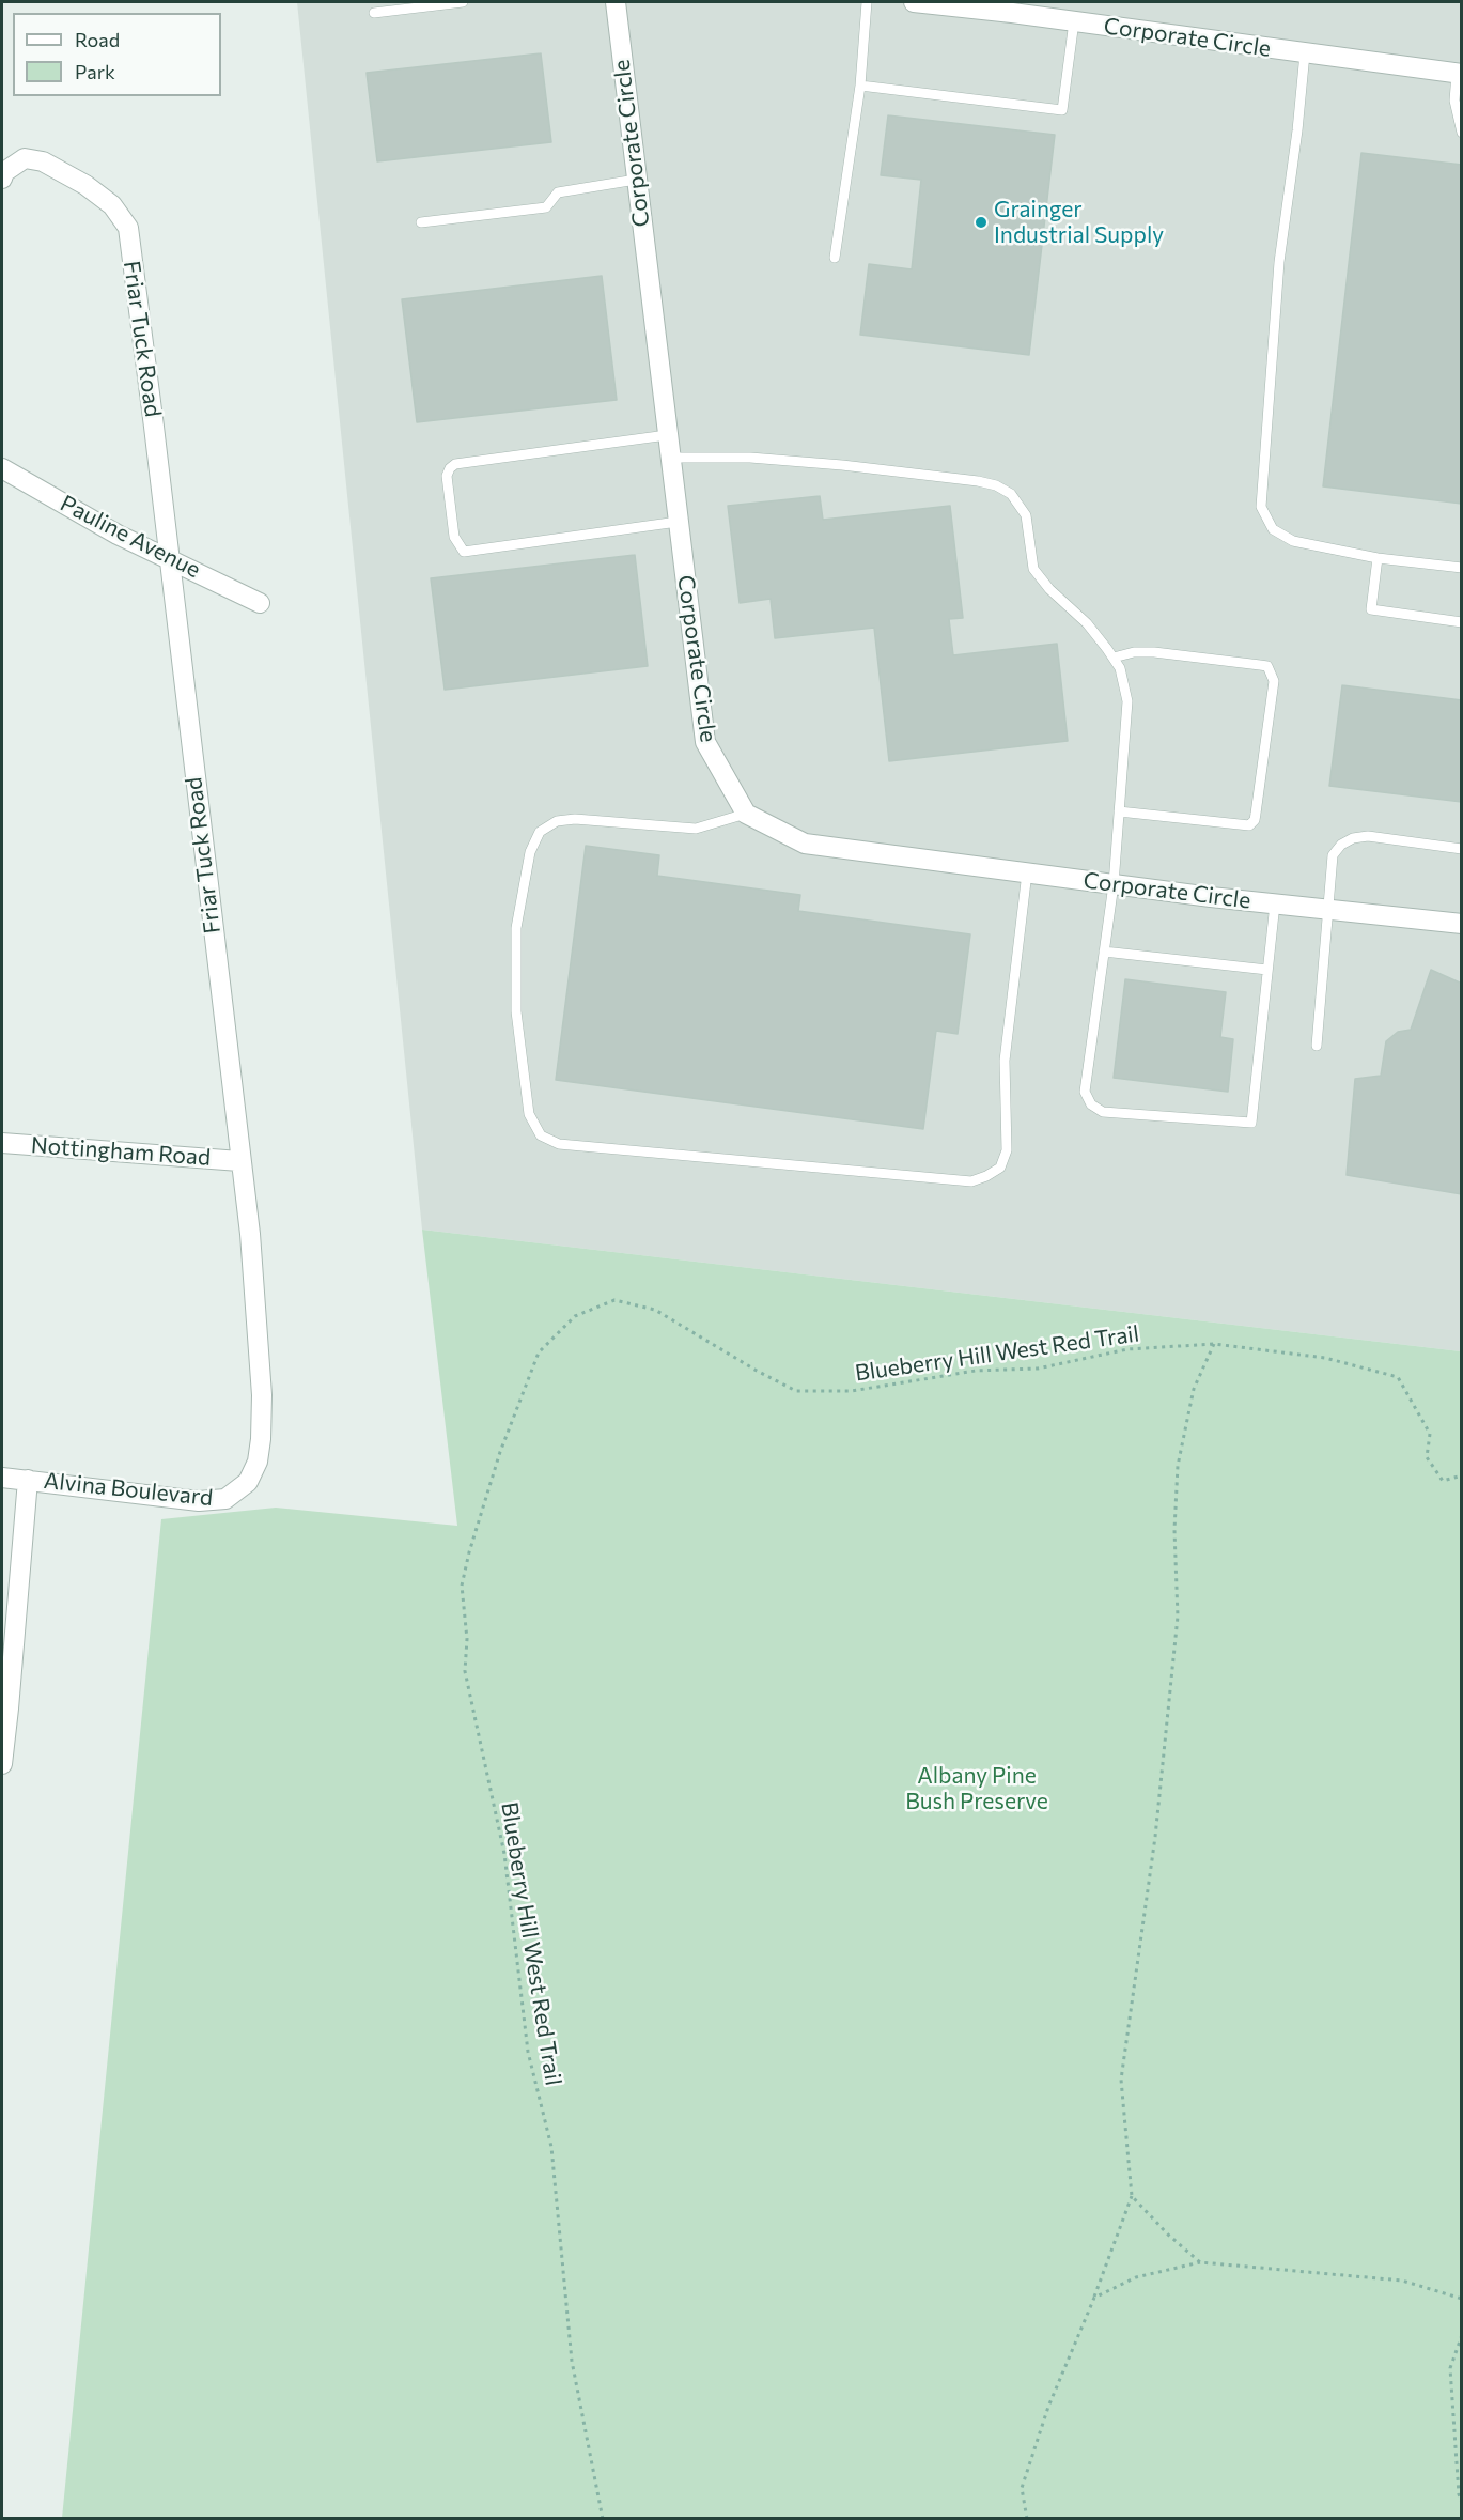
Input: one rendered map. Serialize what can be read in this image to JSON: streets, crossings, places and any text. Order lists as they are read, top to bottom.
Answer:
{
  "streets": {
    "street": [
      "Corporate Circle",
      "Friar Tuck Road",
      "Pauline Avenue",
      "Nottingham Road",
      "Alvina Boulevard"
    ],
    "path": ["Blueberry Hill West Red Trail"]
  },
  "crossings": [
    ["Friar Tuck Road", "Pauline Avenue"],
    ["Friar Tuck Road", "Nottingham Road"],
    ["Friar Tuck Road", "Alvina Boulevard"]
  ],
  "parks": ["Albany Pine Bush Preserve"],
  "places": ["Grainger Industrial Supply"],
  "legend": ["Road", "Park"]
}
